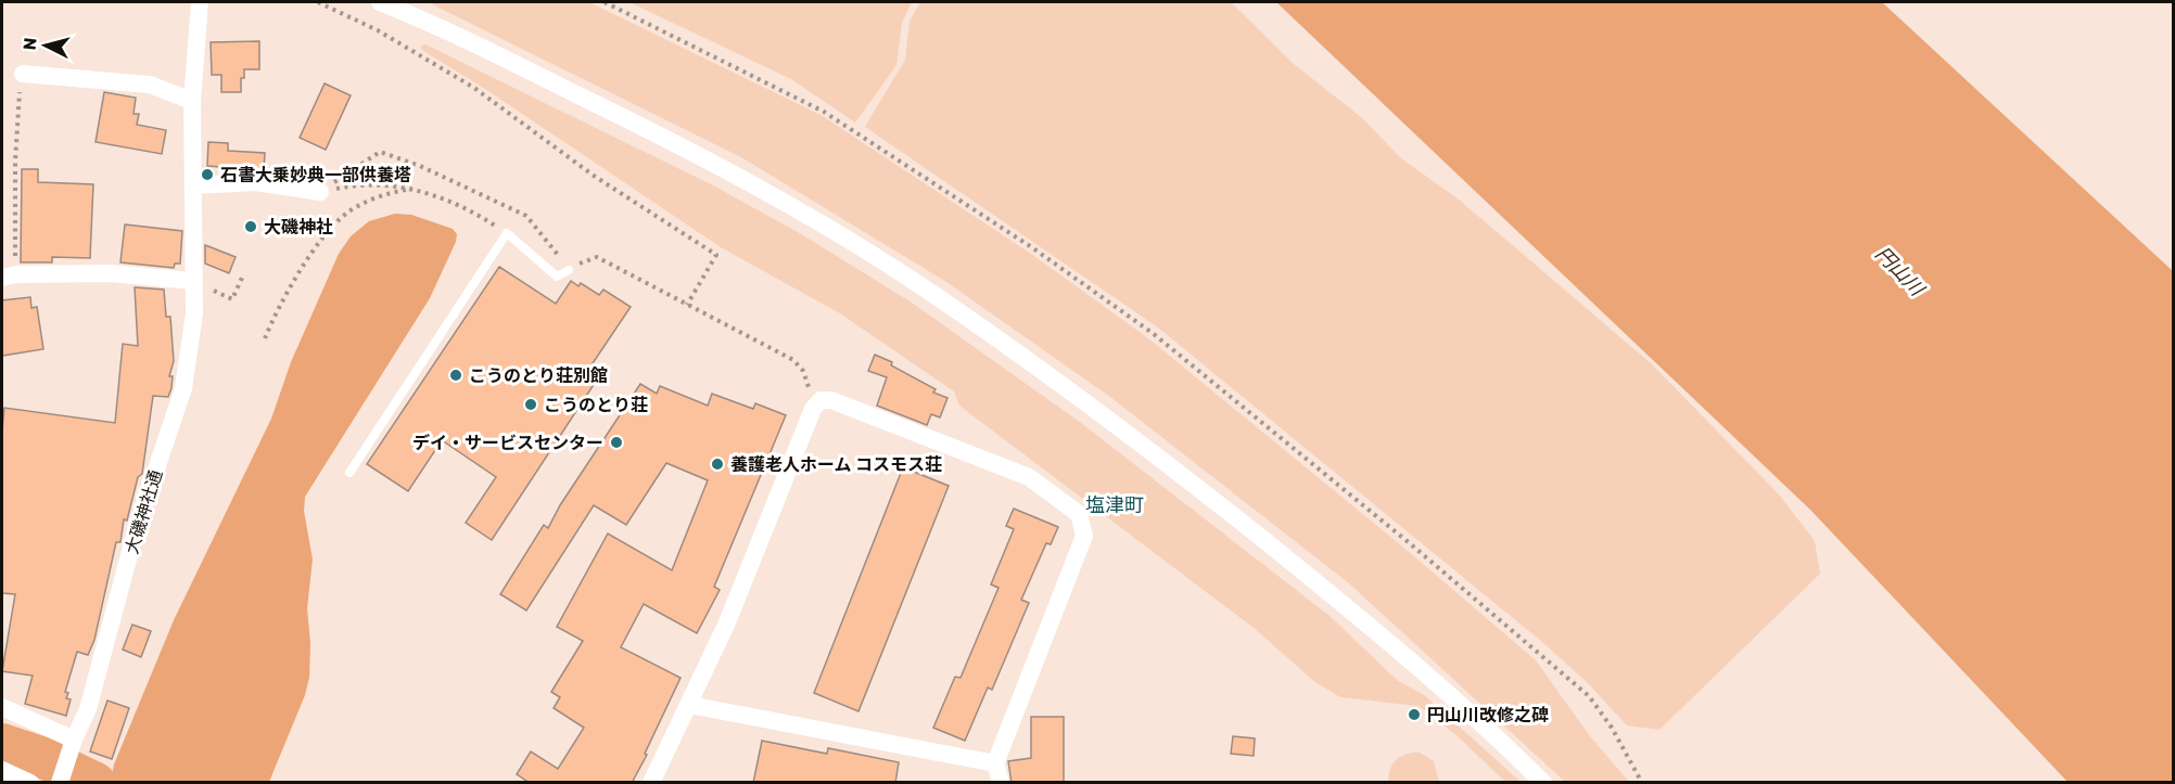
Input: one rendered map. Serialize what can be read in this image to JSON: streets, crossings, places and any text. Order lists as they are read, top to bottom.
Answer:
{
  "streets": {
    "street": ["大磯神社通"]
  },
  "districts": ["塩津町"],
  "water": ["円山川"],
  "places": [
    "石書大乗妙典一部供養塔",
    "大磯神社",
    "こうのとり荘別館",
    "こうのとり荘",
    "デイ・サービスセンター",
    "養護老人ホーム コスモス荘",
    "円山川改修之碑"
  ],
  "north": "left"
}
